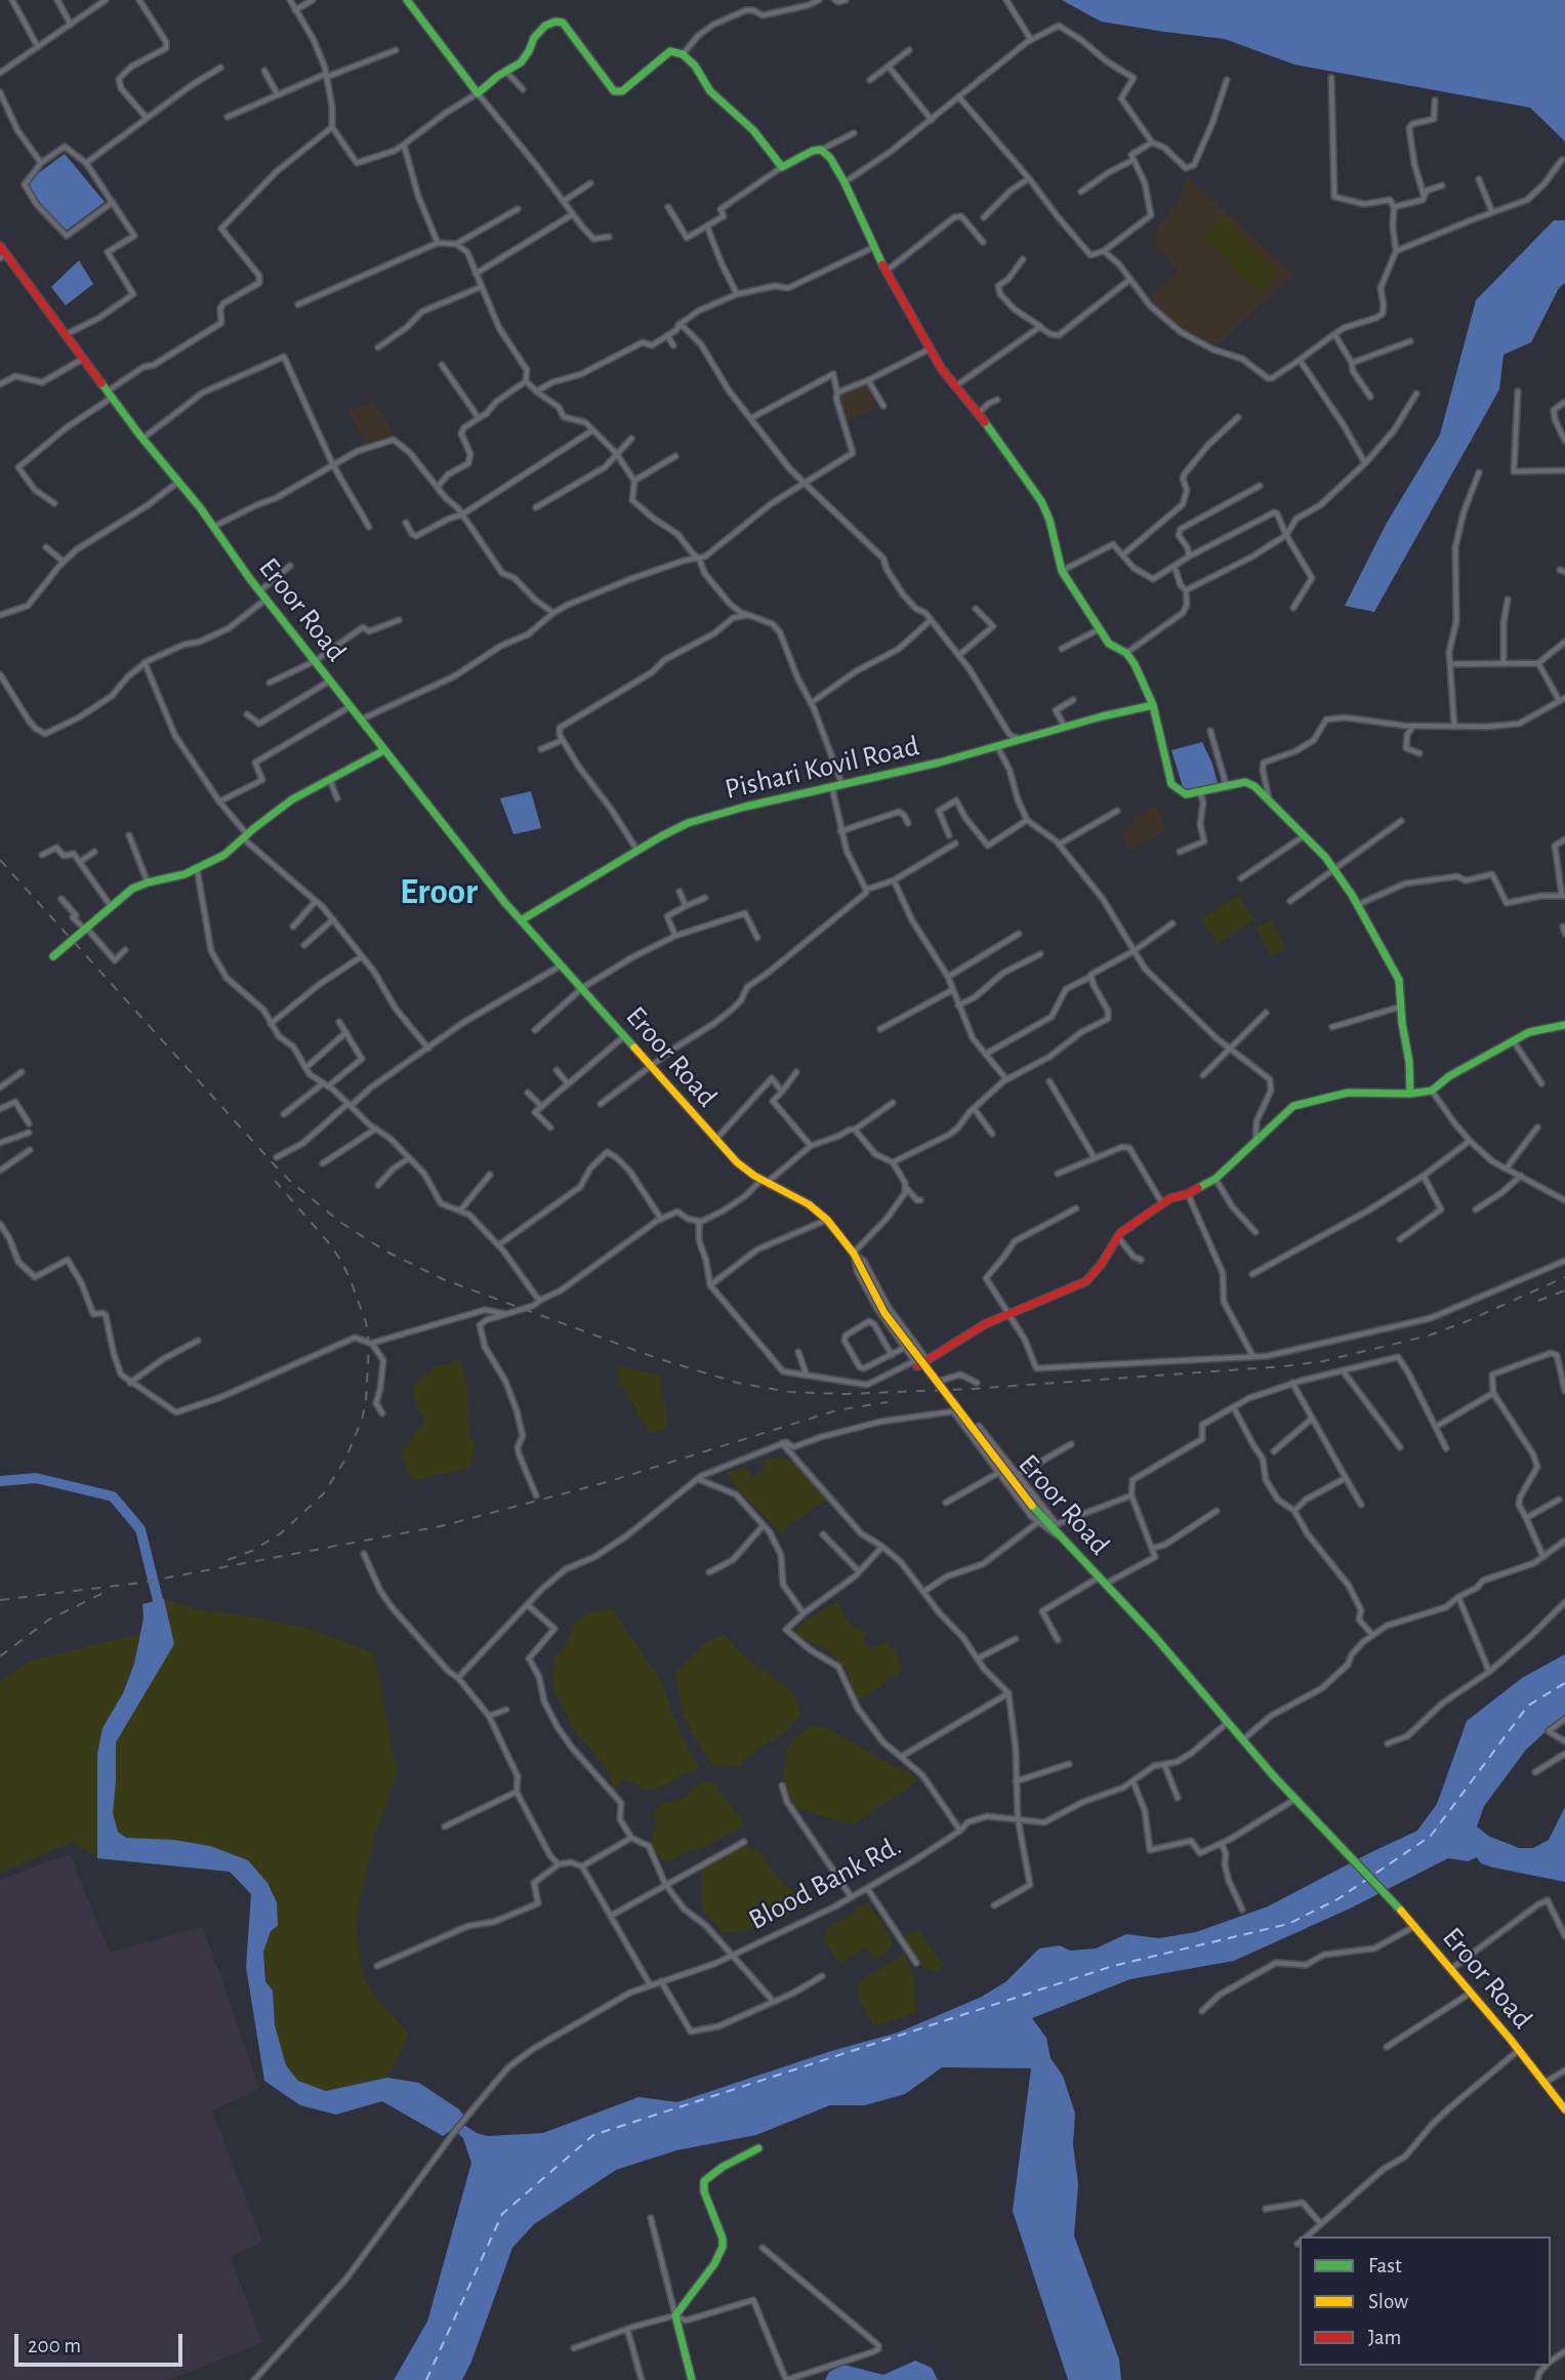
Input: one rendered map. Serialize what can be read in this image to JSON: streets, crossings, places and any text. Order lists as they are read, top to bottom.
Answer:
{
  "streets": {
    "main road": ["Eroor Road", "Pishari Kovil Road"],
    "street": ["Blood Bank Rd."]
  },
  "crossings": [
    ["Eroor Road", "Pishari Kovil Road"],
    ["Eroor Road", "Blood Bank Rd."]
  ],
  "districts": ["Eroor"],
  "legend": ["Fast", "Slow", "Jam"],
  "scale_bar": "200 m"
}
